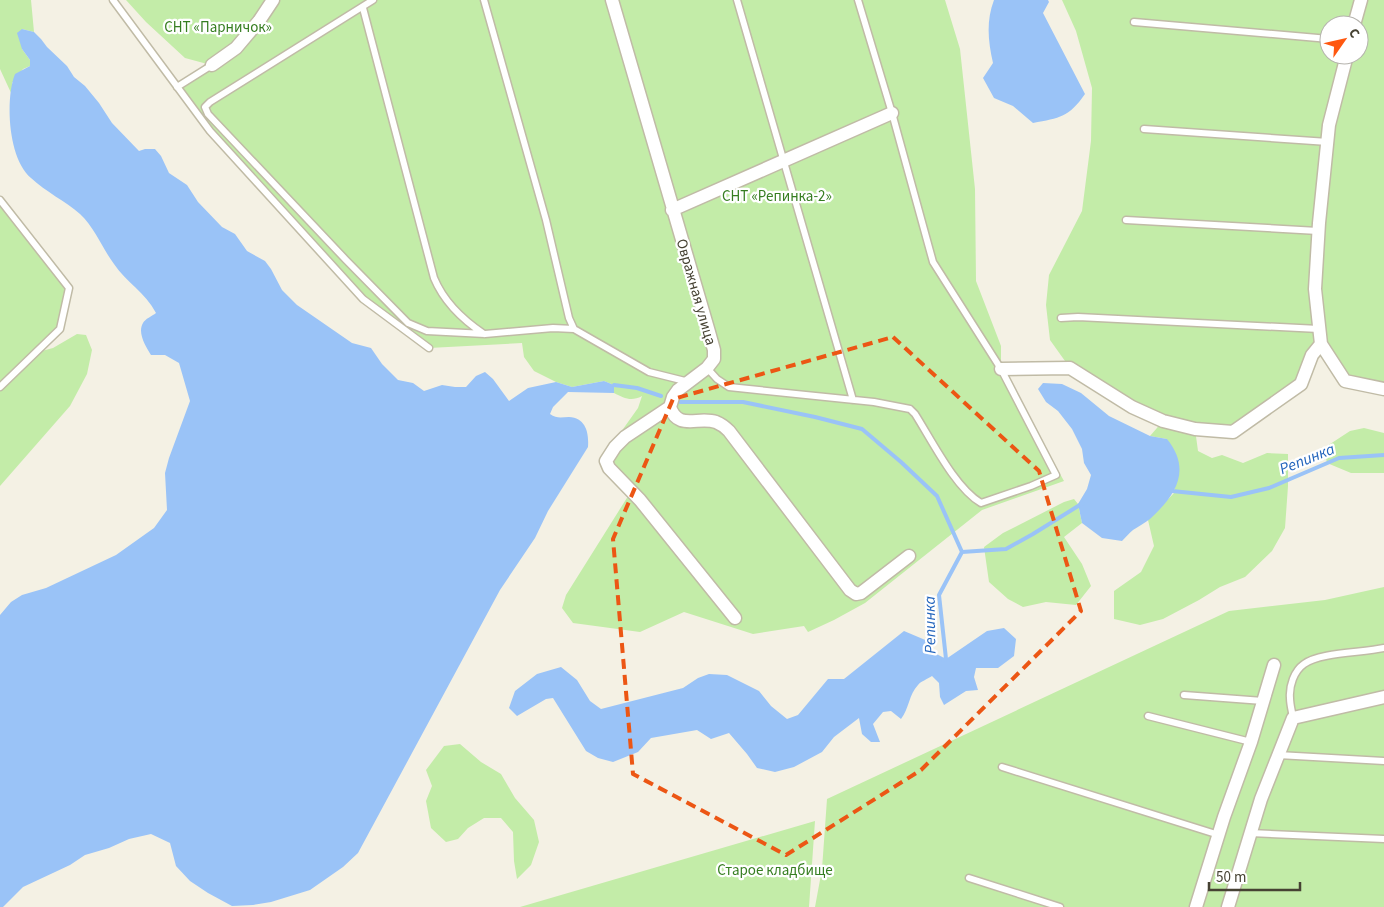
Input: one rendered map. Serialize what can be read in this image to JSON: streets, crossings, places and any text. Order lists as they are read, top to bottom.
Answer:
{
  "streets": {
    "street": ["Овражная улица"]
  },
  "water": ["Репинка"],
  "parks": ["СНТ «Парничок»", "СНТ «Репинка-2»", "Старое кладбище"],
  "scale_bar": "50 m",
  "north": "top right"
}
